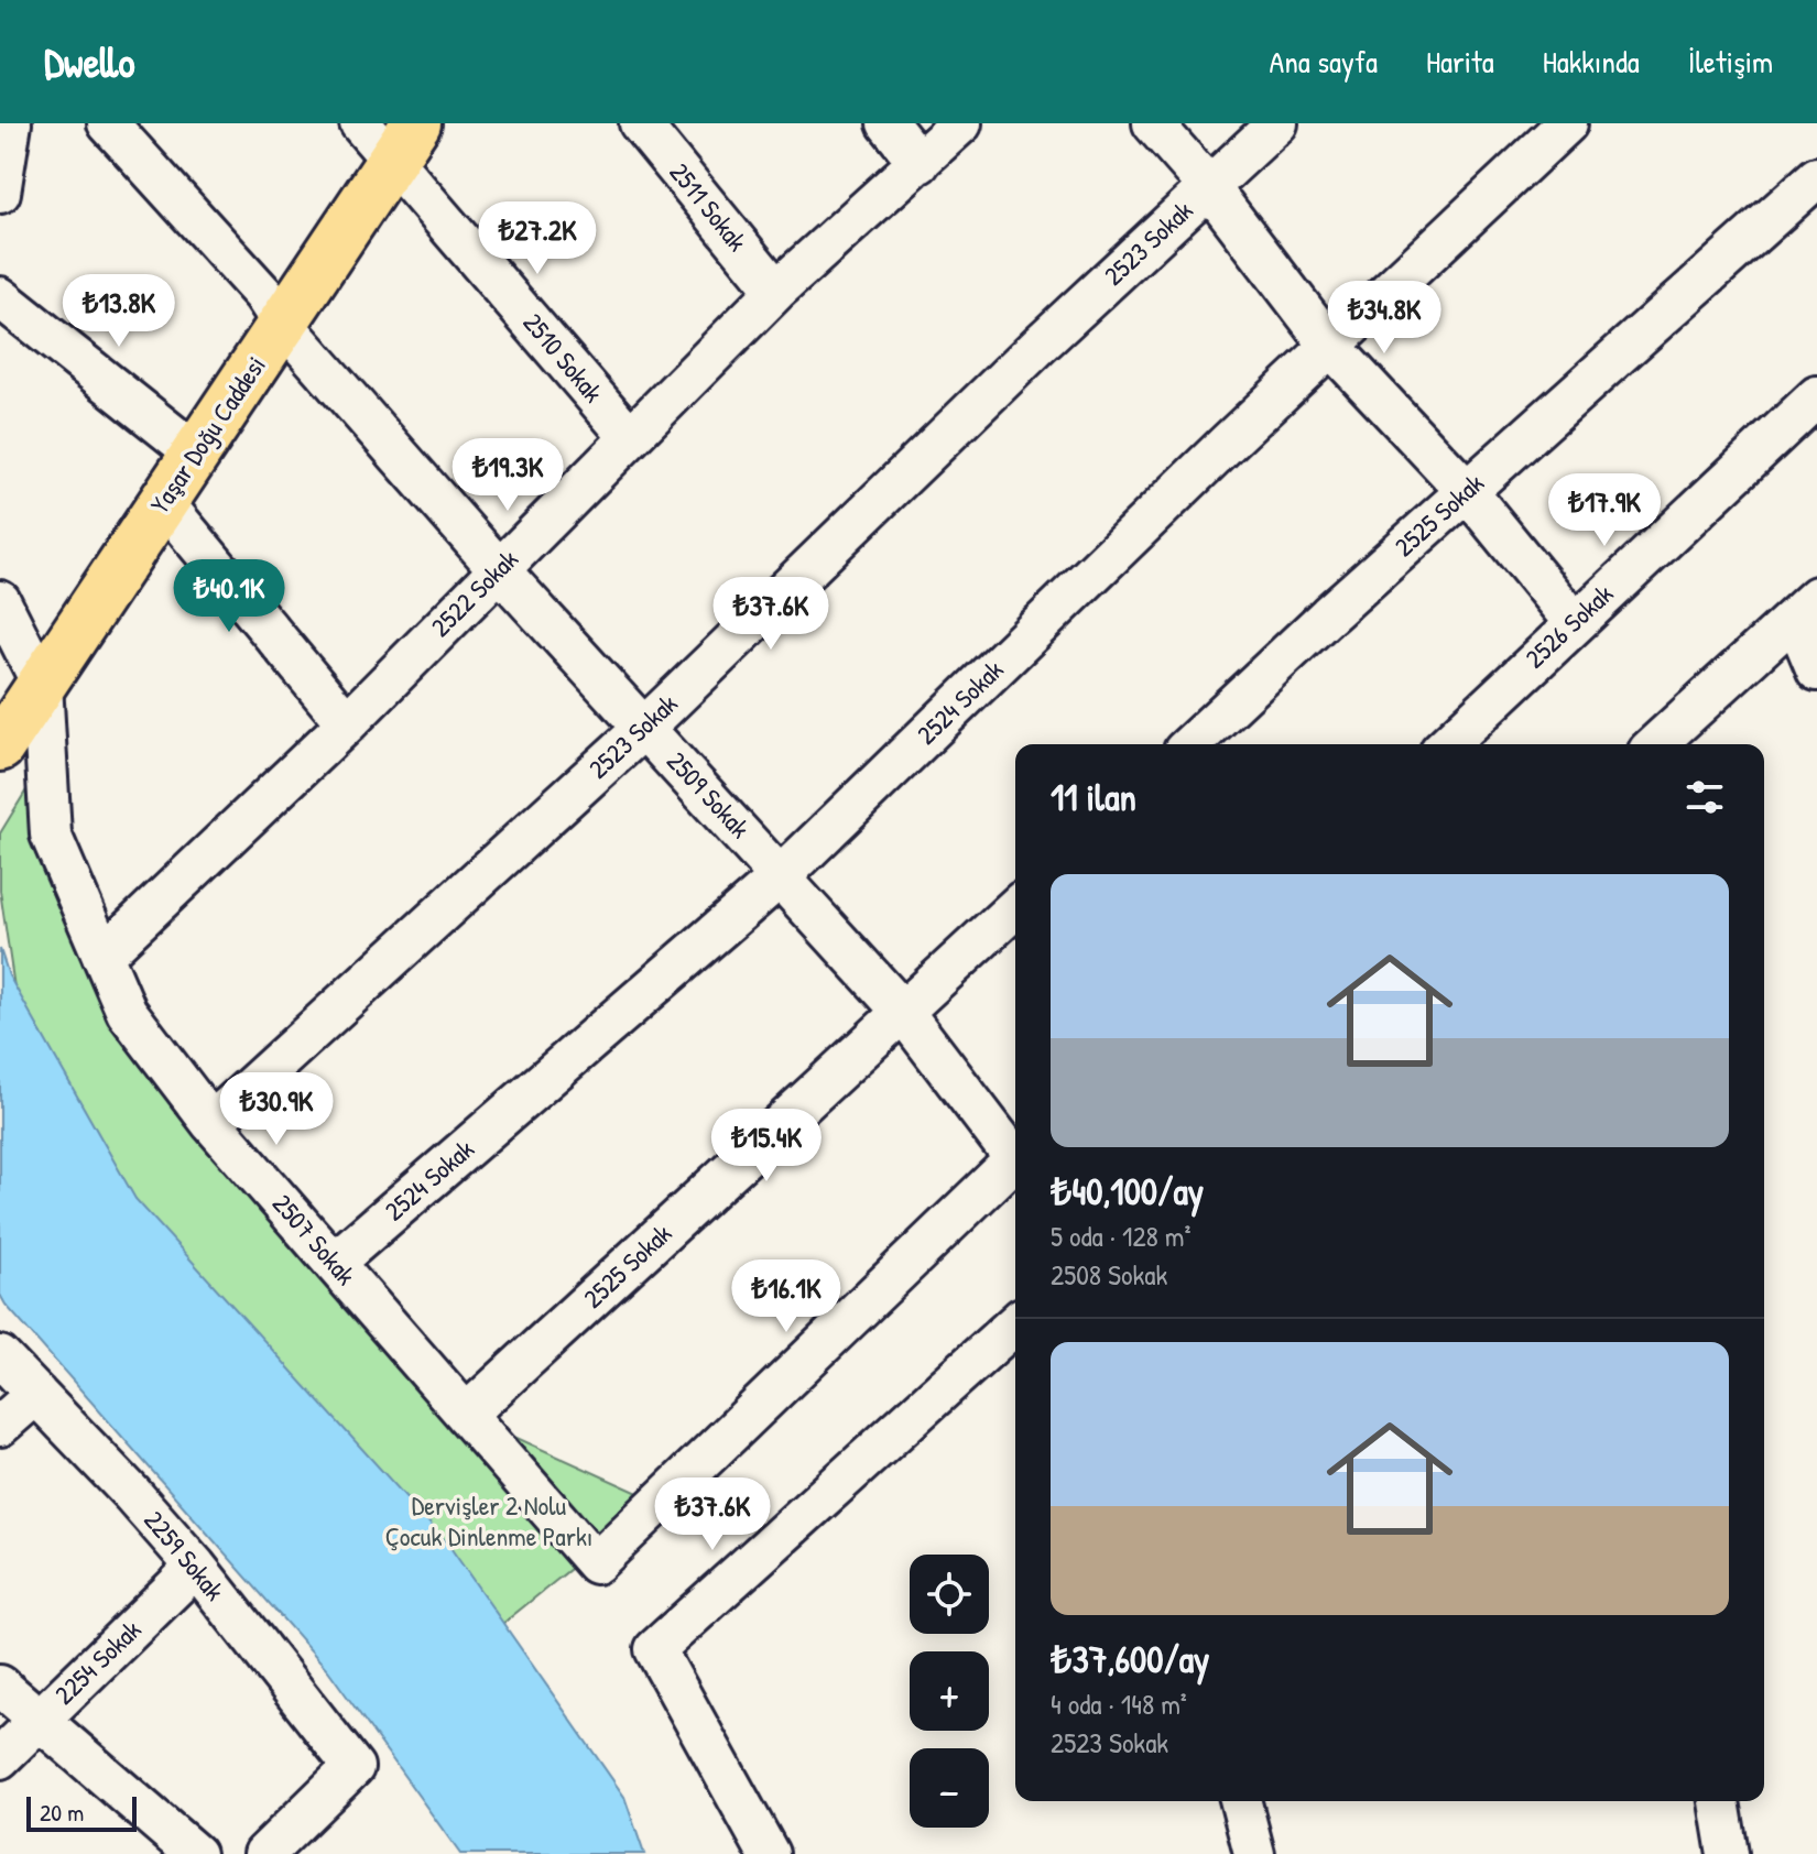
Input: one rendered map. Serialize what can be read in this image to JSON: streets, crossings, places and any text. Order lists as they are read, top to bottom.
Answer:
{
  "streets": {
    "main road": ["Yaşar Doğu Caddesi"],
    "street": [
      "2511 Sokak",
      "2523 Sokak",
      "2510 Sokak",
      "2525 Sokak",
      "2522 Sokak",
      "2526 Sokak",
      "2524 Sokak",
      "2509 Sokak",
      "2507 Sokak",
      "2259 Sokak",
      "2254 Sokak"
    ]
  },
  "crossings": [
    ["2511 Sokak", "2522 Sokak"],
    ["2523 Sokak", "2509 Sokak"],
    ["2523 Sokak", "2507 Sokak"],
    ["2510 Sokak", "Yaşar Doğu Caddesi"],
    ["2510 Sokak", "2522 Sokak"],
    ["Yaşar Doğu Caddesi", "2509 Sokak"],
    ["Yaşar Doğu Caddesi", "2507 Sokak"],
    ["2525 Sokak", "2509 Sokak"],
    ["2525 Sokak", "2507 Sokak"],
    ["2522 Sokak", "2509 Sokak"],
    ["2522 Sokak", "2507 Sokak"],
    ["2524 Sokak", "2509 Sokak"],
    ["2524 Sokak", "2507 Sokak"],
    ["2259 Sokak", "2254 Sokak"]
  ],
  "parks": ["Dervişler 2 Nolu Çocuk Dinlenme Parkı"],
  "scale_bar": "20 m",
  "page": {
    "header": "Dwello",
    "nav": [
      "Ana sayfa",
      "Harita",
      "Hakkında",
      "İletişim"
    ],
    "price": [
      "₺27.2K",
      "₺13.8K",
      "₺34.8K",
      "₺19.3K",
      "₺17.9K",
      "₺40.1K",
      "₺37.6K",
      "₺30.9K",
      "₺15.4K",
      "₺16.1K",
      "₺37.6K"
    ],
    "heading": "11 ilan",
    "list": [
      {
        "name": "₺40,100/ay",
        "note": "5 oda · 128 m² · 2508 Sokak"
      },
      {
        "name": "₺37,600/ay",
        "note": "4 oda · 148 m² · 2523 Sokak"
      }
    ],
    "map_buttons": ["+", "−"],
    "scale": "20 m"
  }
}
